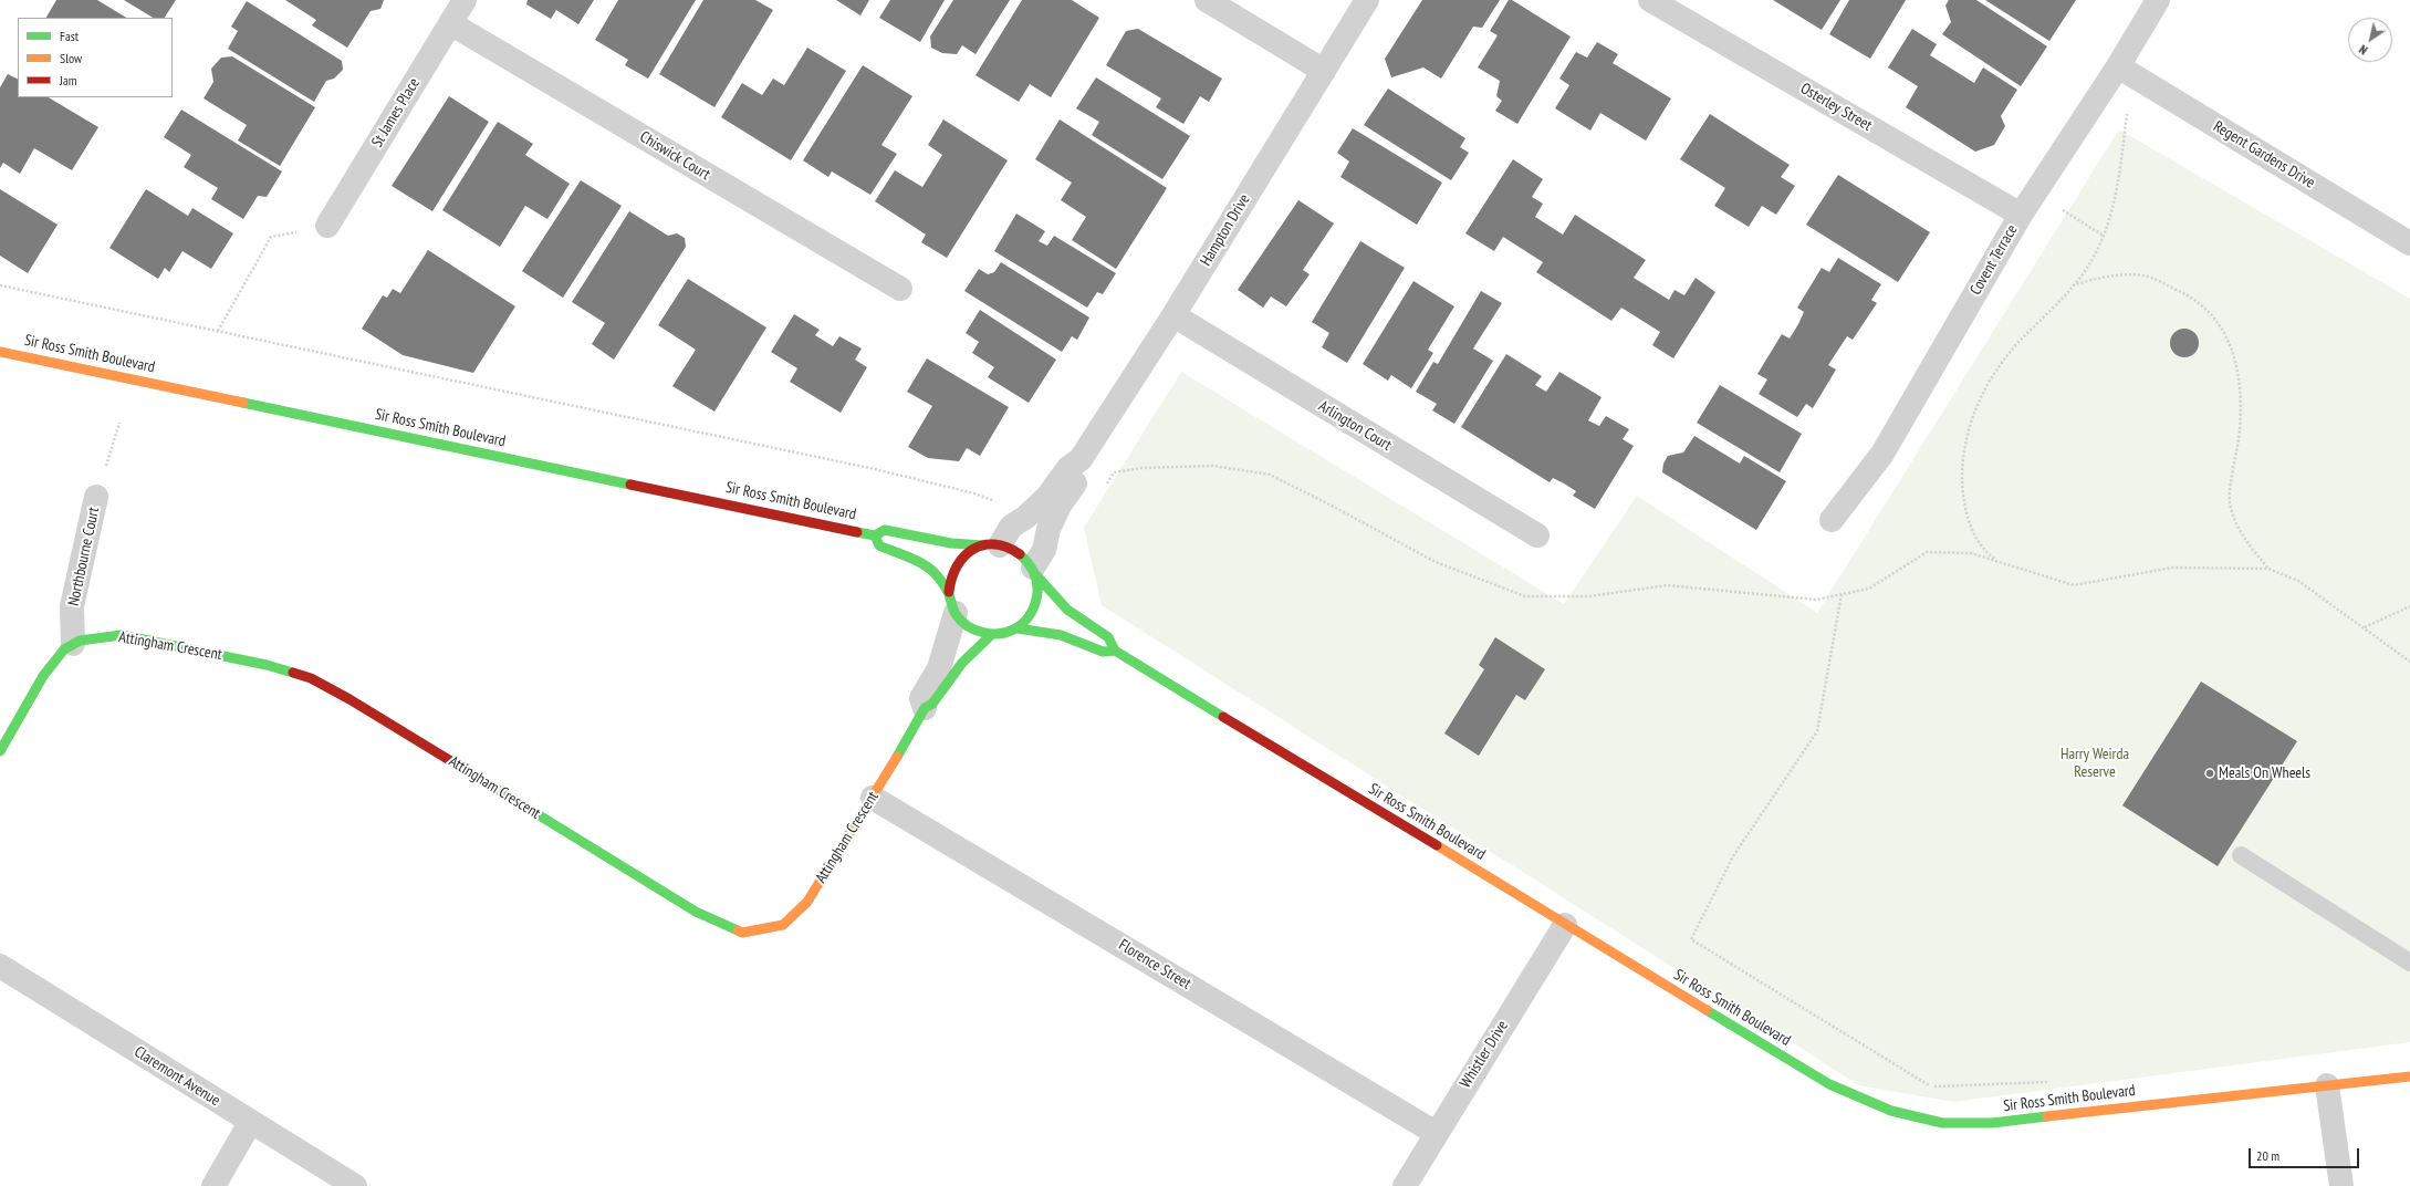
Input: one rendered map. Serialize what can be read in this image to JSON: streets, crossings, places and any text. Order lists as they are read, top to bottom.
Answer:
{
  "streets": {
    "street": [
      "Osterley Street",
      "St James Place",
      "Regent Gardens Drive",
      "Chiswick Court",
      "Hampton Drive",
      "Covent Terrace",
      "Sir Ross Smith Boulevard",
      "Arlington Court",
      "Northbourne Court",
      "Attingham Crescent",
      "Florence Street",
      "Whistler Drive",
      "Claremont Avenue"
    ]
  },
  "crossings": [
    ["Osterley Street", "Covent Terrace"],
    ["St James Place", "Chiswick Court"],
    ["Regent Gardens Drive", "Covent Terrace"],
    ["Hampton Drive", "Sir Ross Smith Boulevard"],
    ["Hampton Drive", "Arlington Court"],
    ["Hampton Drive", "Attingham Crescent"],
    ["Sir Ross Smith Boulevard", "Attingham Crescent"],
    ["Sir Ross Smith Boulevard", "Whistler Drive"],
    ["Northbourne Court", "Attingham Crescent"],
    ["Attingham Crescent", "Florence Street"],
    ["Florence Street", "Whistler Drive"]
  ],
  "parks": ["Harry Weirda Reserve"],
  "places": ["Meals On Wheels"],
  "legend": ["Fast", "Slow", "Jam"],
  "scale_bar": "20 m",
  "north": "bottom left"
}
